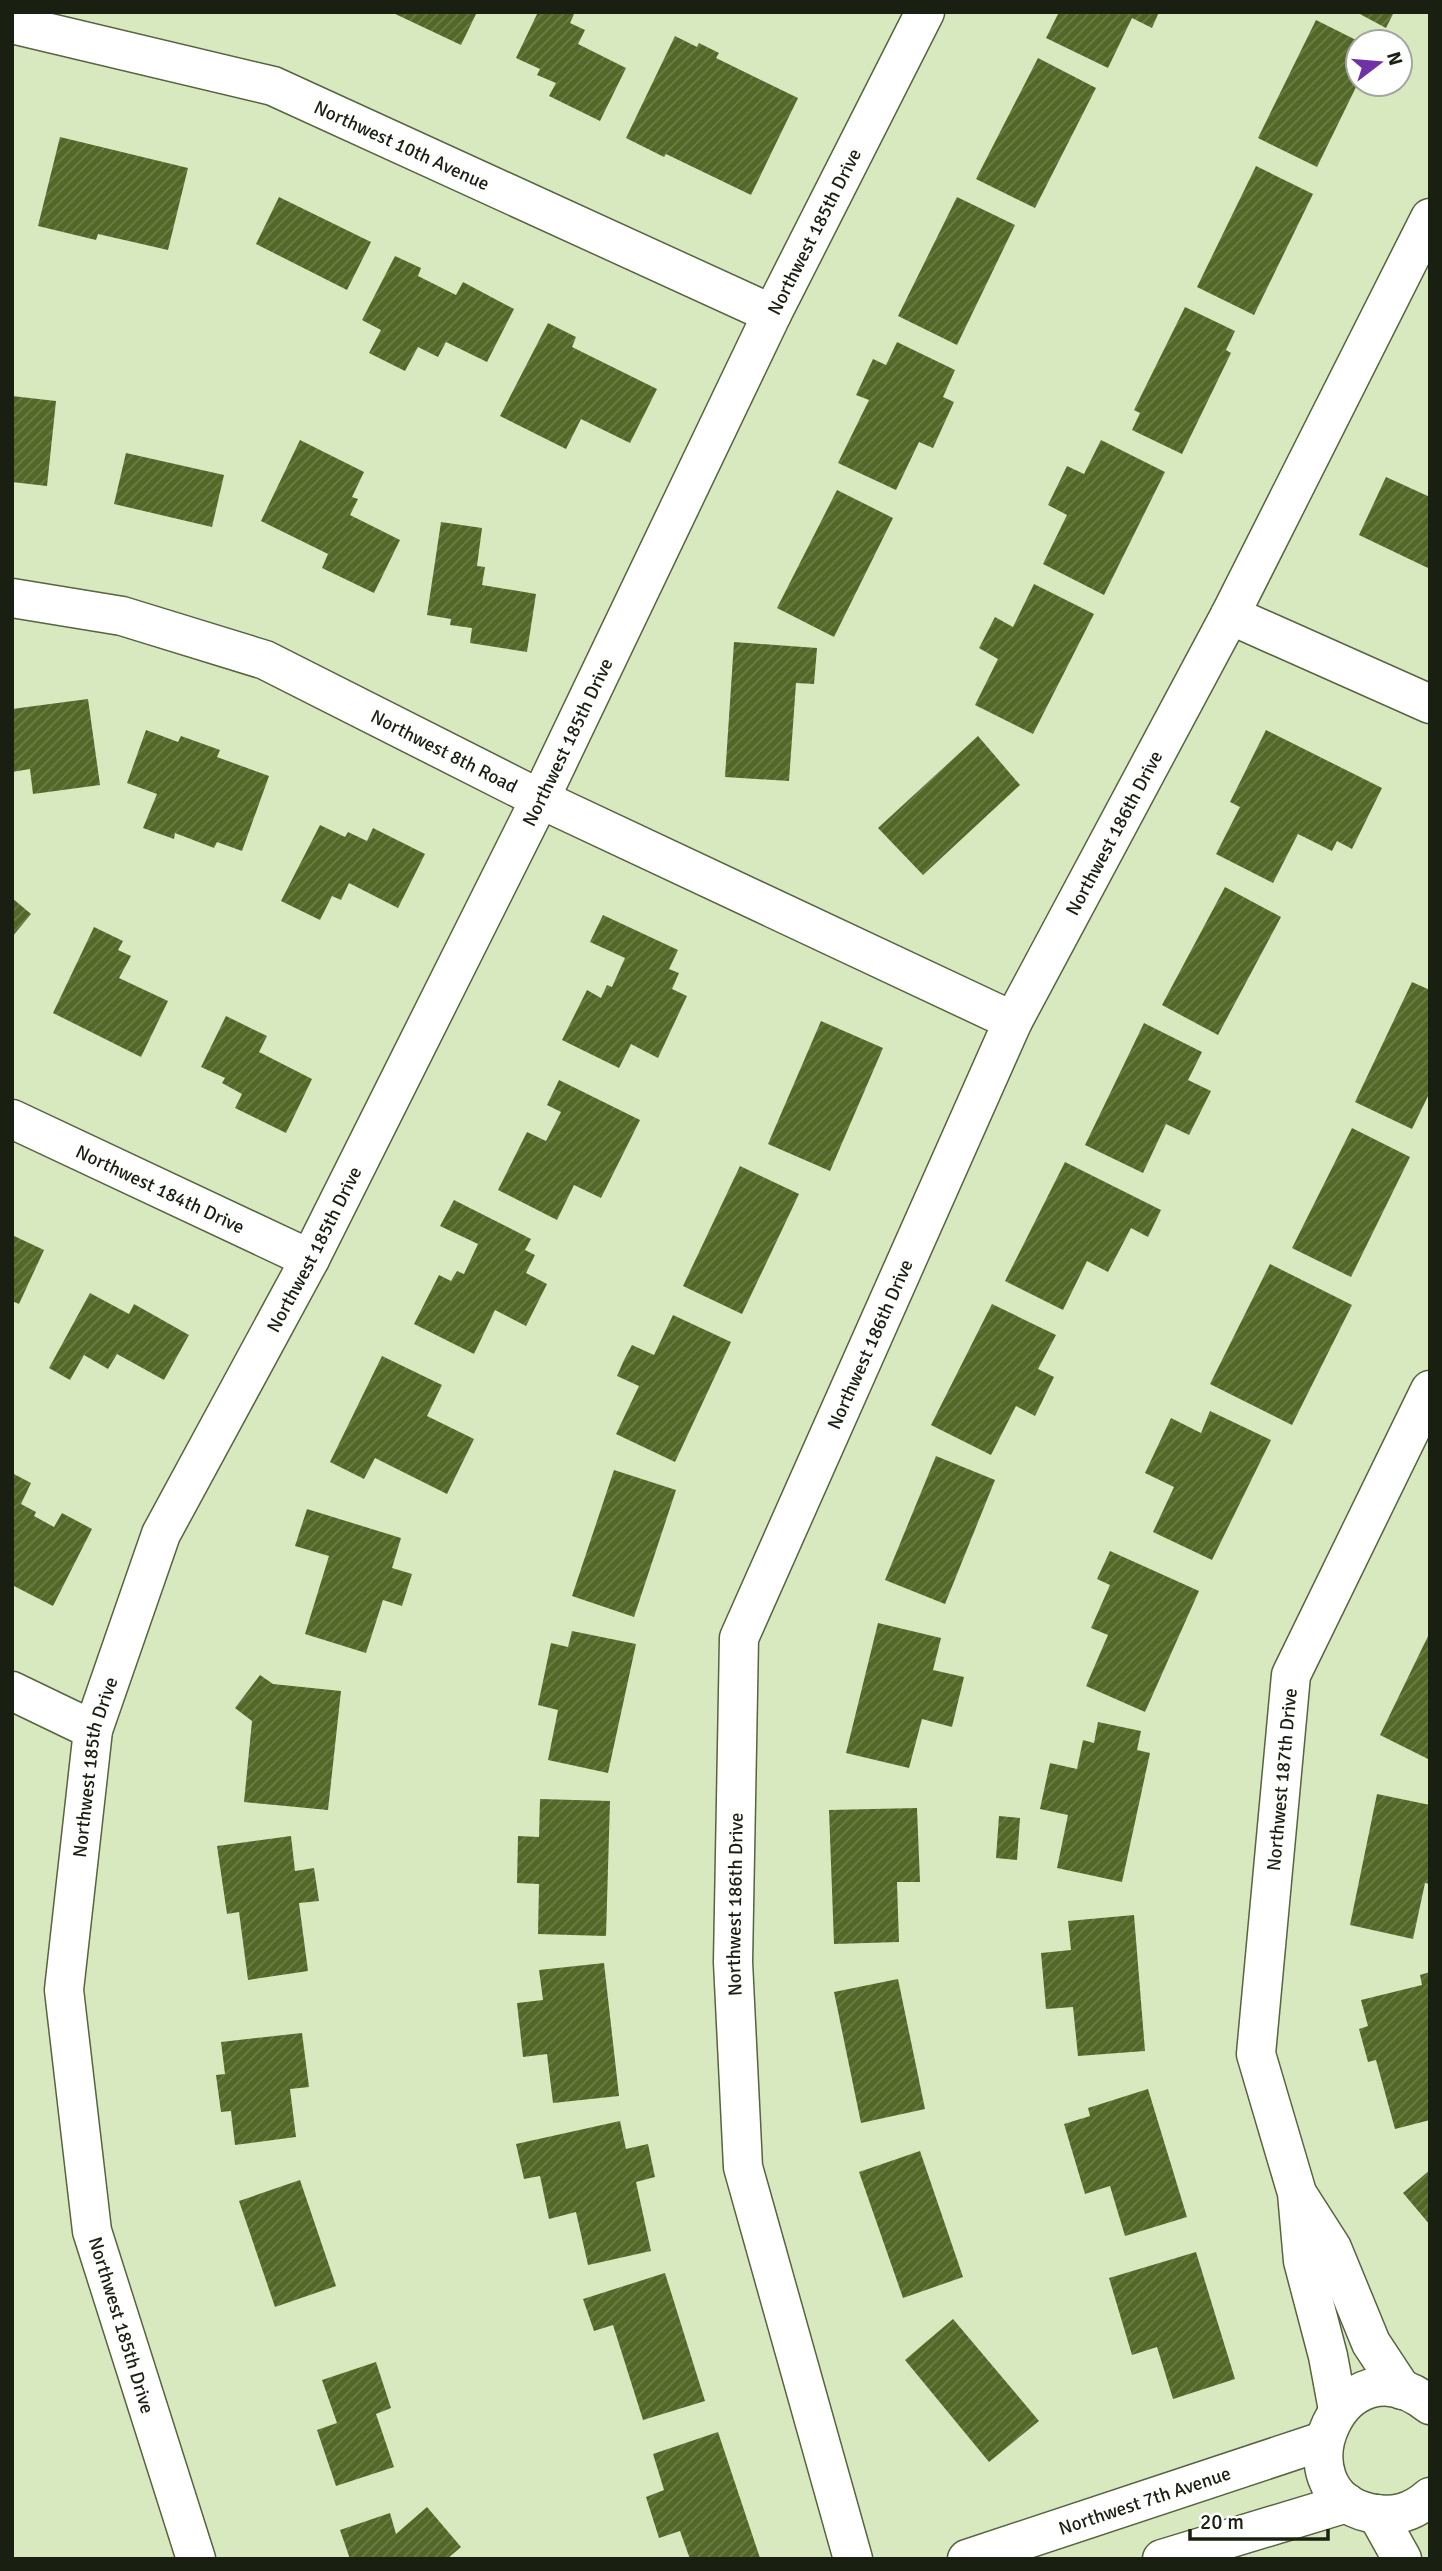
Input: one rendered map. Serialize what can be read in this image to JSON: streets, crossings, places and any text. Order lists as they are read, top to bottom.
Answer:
{
  "streets": {
    "street": [
      "Northwest 10th Avenue",
      "Northwest 185th Drive",
      "Northwest 8th Road",
      "Northwest 186th Drive",
      "Northwest 184th Drive",
      "Northwest 187th Drive",
      "Northwest 7th Avenue"
    ]
  },
  "crossings": [
    ["Northwest 10th Avenue", "Northwest 185th Drive"],
    ["Northwest 185th Drive", "Northwest 8th Road"],
    ["Northwest 185th Drive", "Northwest 184th Drive"],
    ["Northwest 8th Road", "Northwest 186th Drive"],
    ["Northwest 187th Drive", "Northwest 7th Avenue"]
  ],
  "scale_bar": "20 m",
  "north": "right"
}
